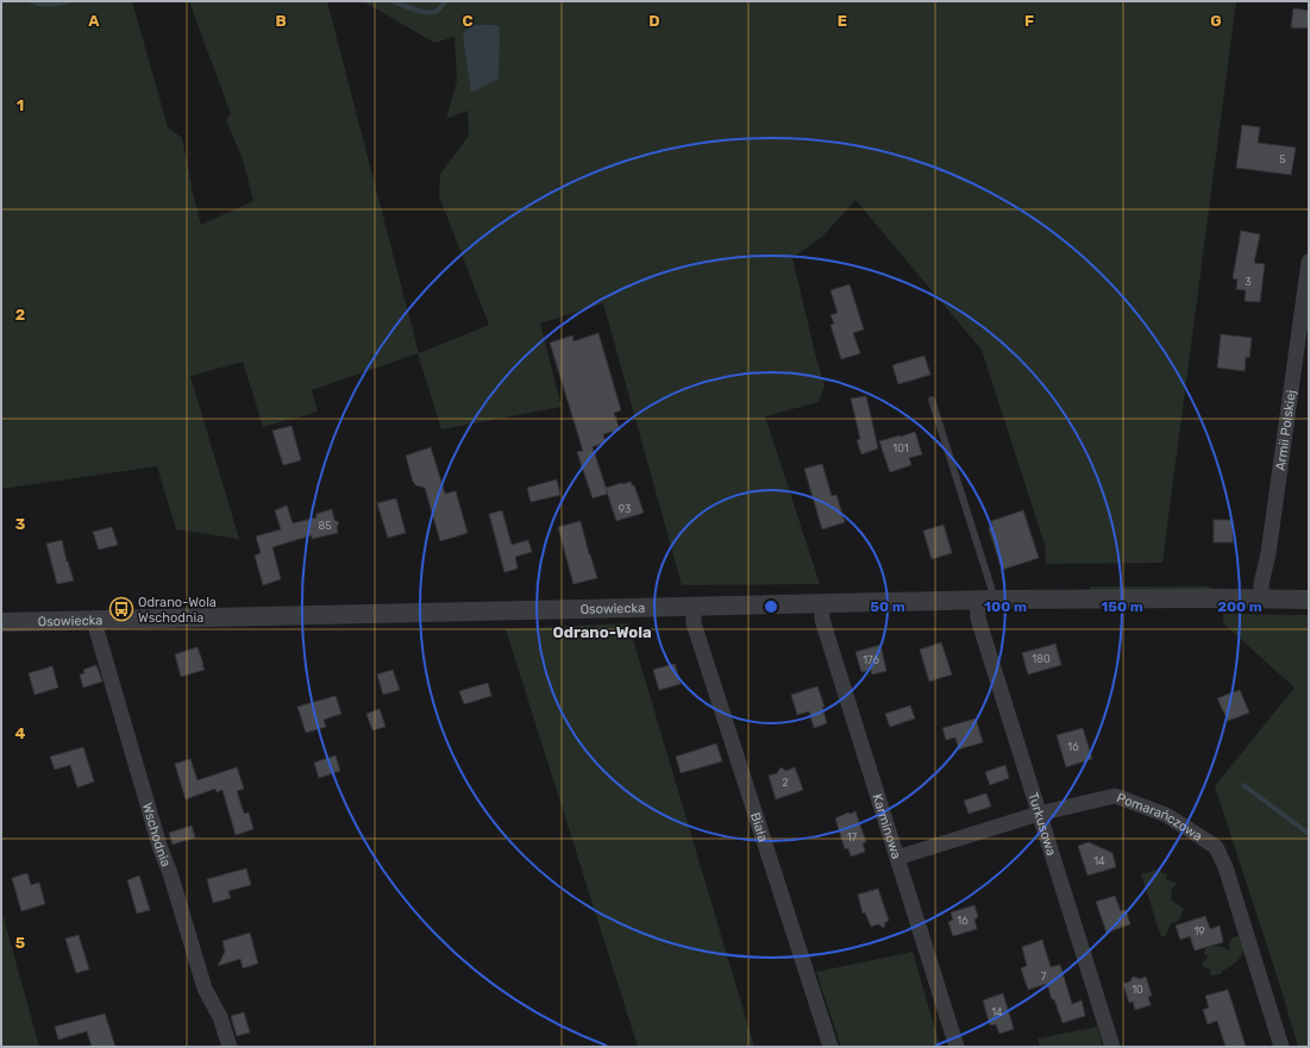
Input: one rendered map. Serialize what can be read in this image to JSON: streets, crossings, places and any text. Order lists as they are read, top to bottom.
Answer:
{
  "streets": {
    "street": [
      "Armii Polskiej",
      "Osowiecka",
      "Pomarańczowa",
      "Turkusowa",
      "Karminowa",
      "Biała",
      "Wschodnia"
    ]
  },
  "crossings": [
    ["Armii Polskiej", "Osowiecka"],
    ["Osowiecka", "Turkusowa"],
    ["Osowiecka", "Karminowa"],
    ["Osowiecka", "Biała"],
    ["Osowiecka", "Wschodnia"],
    ["Pomarańczowa", "Turkusowa"],
    ["Pomarańczowa", "Karminowa"]
  ],
  "districts": ["Odrano-Wola"],
  "places": {
    "bus stop": ["Odrano-Wola Wschodnia"]
  },
  "house_numbers": [
    "5",
    "3",
    "101",
    "93",
    "85",
    "180",
    "176",
    "16",
    "2",
    "17",
    "14",
    "16",
    "19",
    "7",
    "10",
    "14"
  ],
  "grid": {
    "columns": [
      "A",
      "B",
      "C",
      "D",
      "E",
      "F",
      "G"
    ],
    "rows": [
      "1",
      "2",
      "3",
      "4",
      "5"
    ]
  },
  "rings": [
    "50 m",
    "100 m",
    "150 m",
    "200 m"
  ]
}
